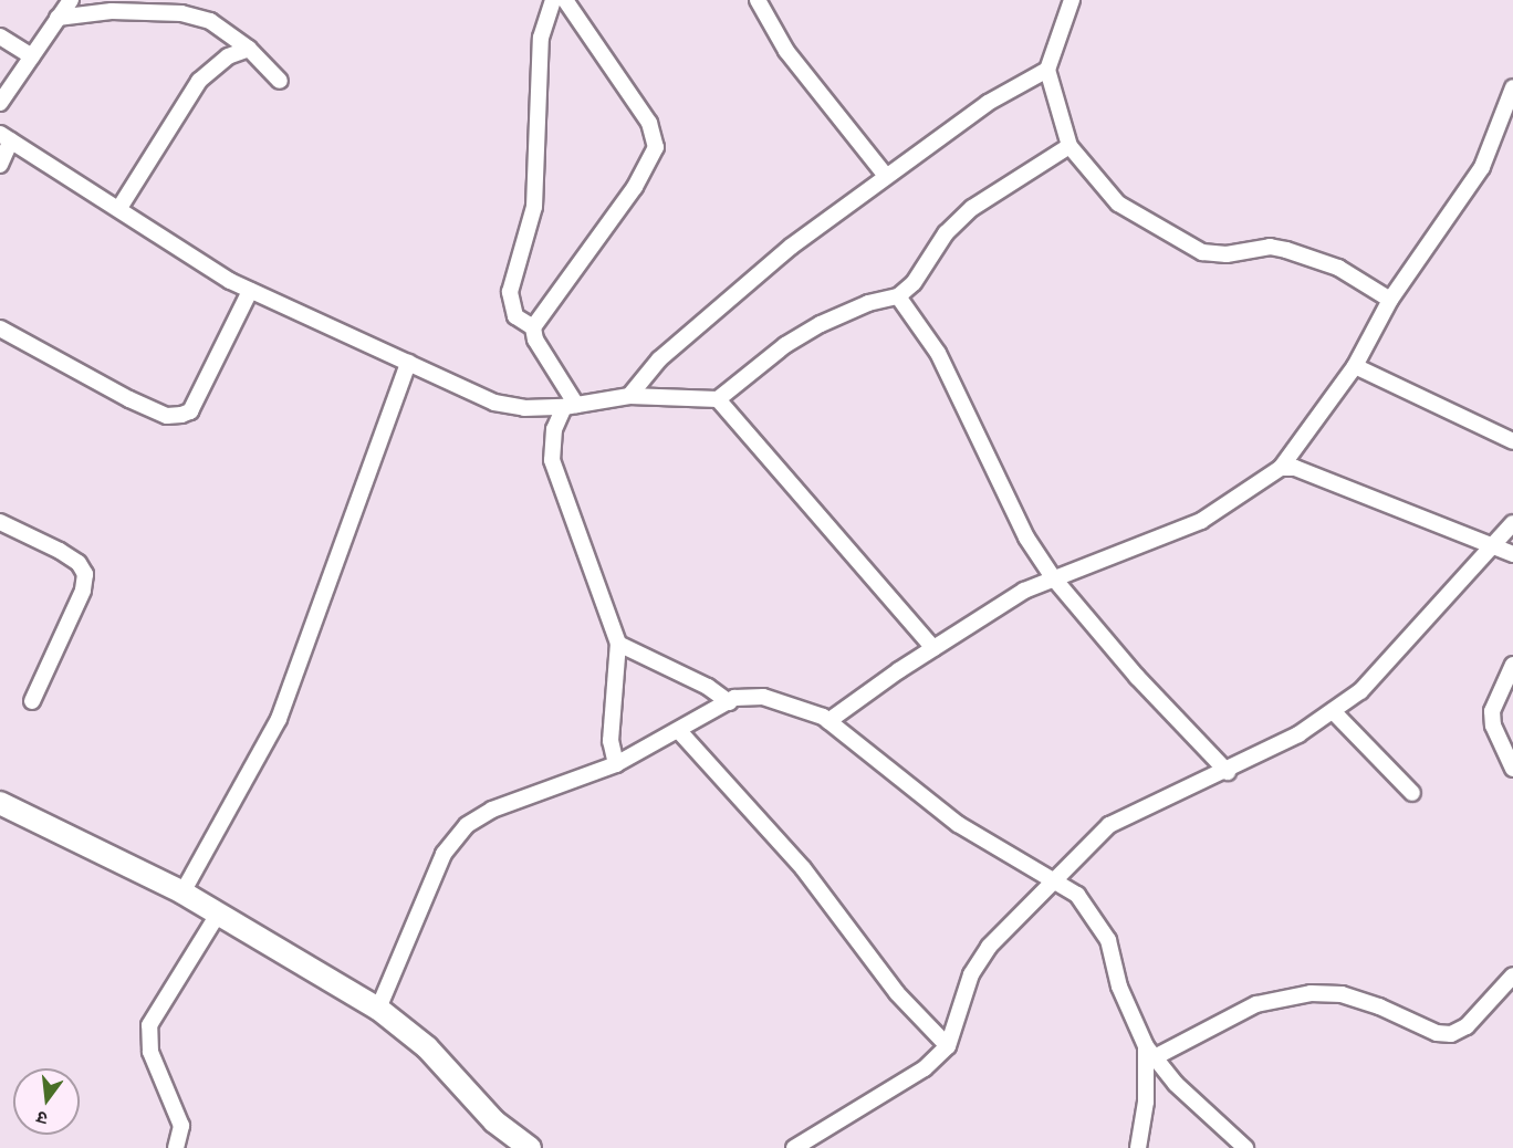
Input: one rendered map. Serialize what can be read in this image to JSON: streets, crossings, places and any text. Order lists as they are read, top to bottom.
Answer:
{
  "north": "bottom"
}
